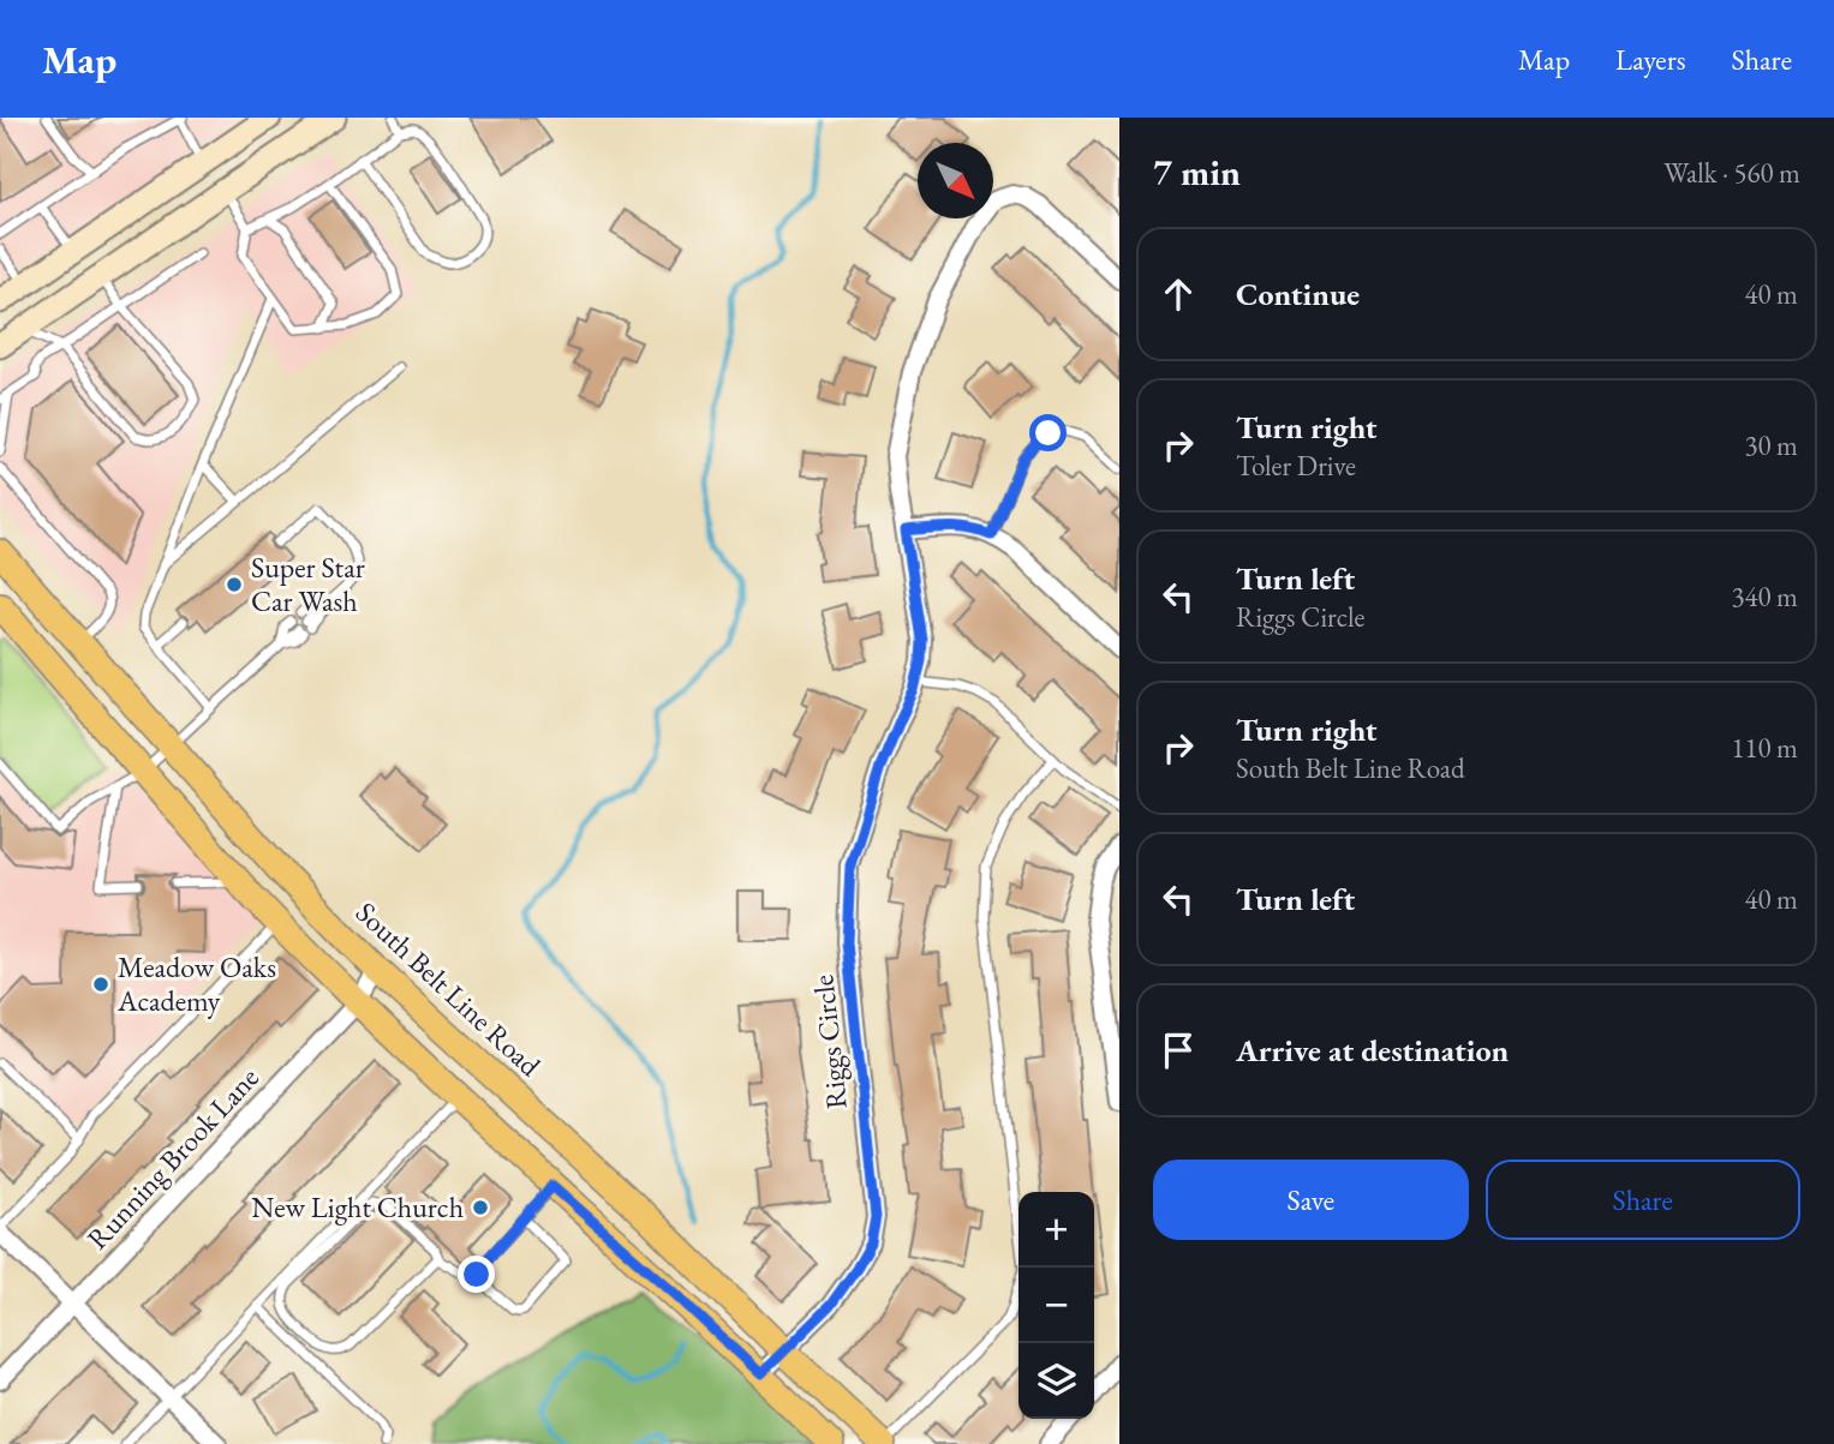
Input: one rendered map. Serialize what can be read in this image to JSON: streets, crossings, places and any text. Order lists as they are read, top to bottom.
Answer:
{
  "streets": {
    "main road": ["South Belt Line Road"],
    "street": ["Riggs Circle", "Running Brook Lane"]
  },
  "crossings": [
    ["South Belt Line Road", "Riggs Circle"],
    ["South Belt Line Road", "Running Brook Lane"]
  ],
  "places": ["Super Star Car Wash", "Meadow Oaks Academy", "New Light Church"],
  "north": "bottom right",
  "page": {
    "header": "Map",
    "nav": ["Map", "Layers", "Share"],
    "heading": ["7 min", "Walk · 560 m"],
    "list": [
      ["Continue", "40 m"],
      ["Turn right", "Toler Drive", "30 m"],
      ["Turn left", "Riggs Circle", "340 m"],
      ["Turn right", "South Belt Line Road", "110 m"],
      ["Turn left", "40 m"],
      "Arrive at destination"
    ],
    "buttons": ["Save", "Share"],
    "map_buttons": ["+", "−"]
  }
}
